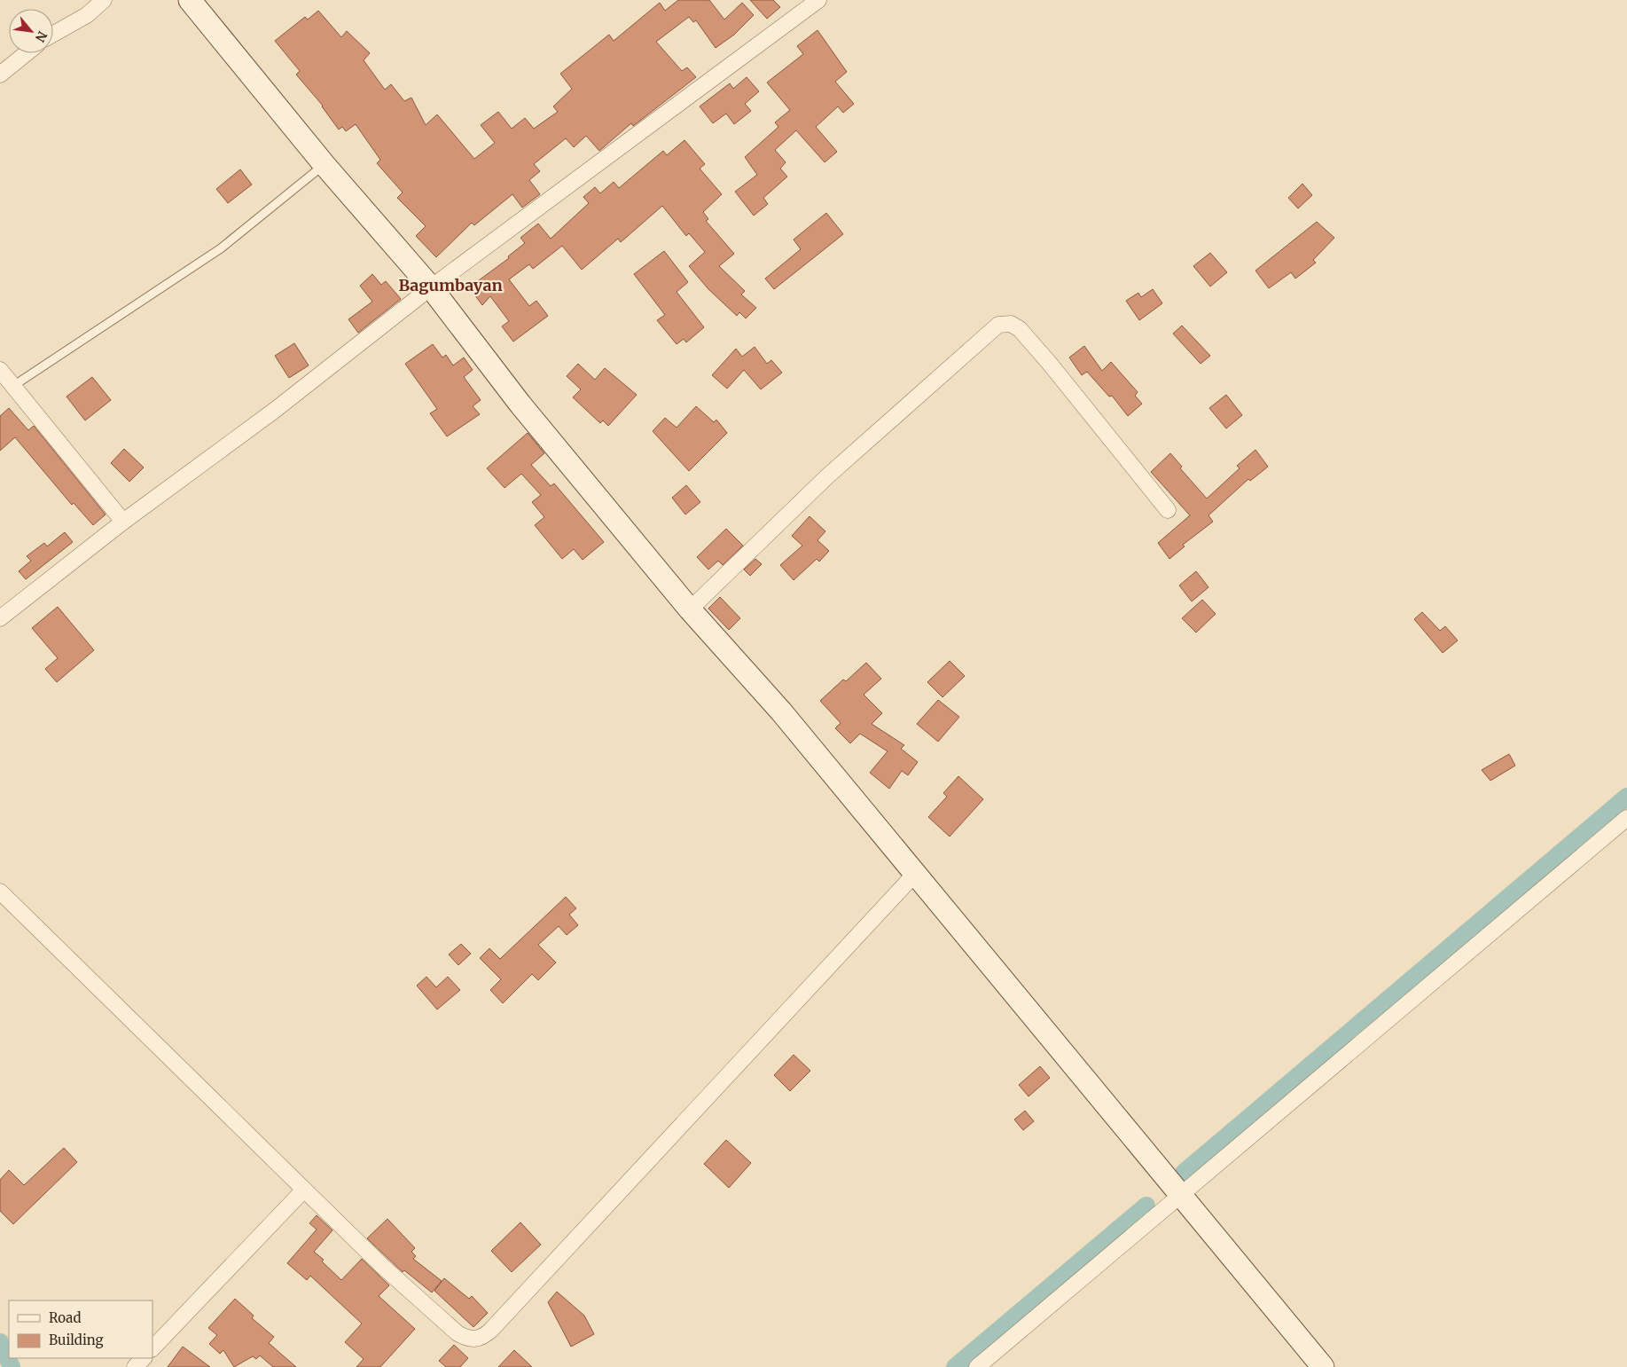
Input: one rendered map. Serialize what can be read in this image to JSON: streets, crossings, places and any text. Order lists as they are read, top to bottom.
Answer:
{
  "districts": ["Bagumbayan"],
  "legend": ["Road", "Building"],
  "north": "bottom right"
}
